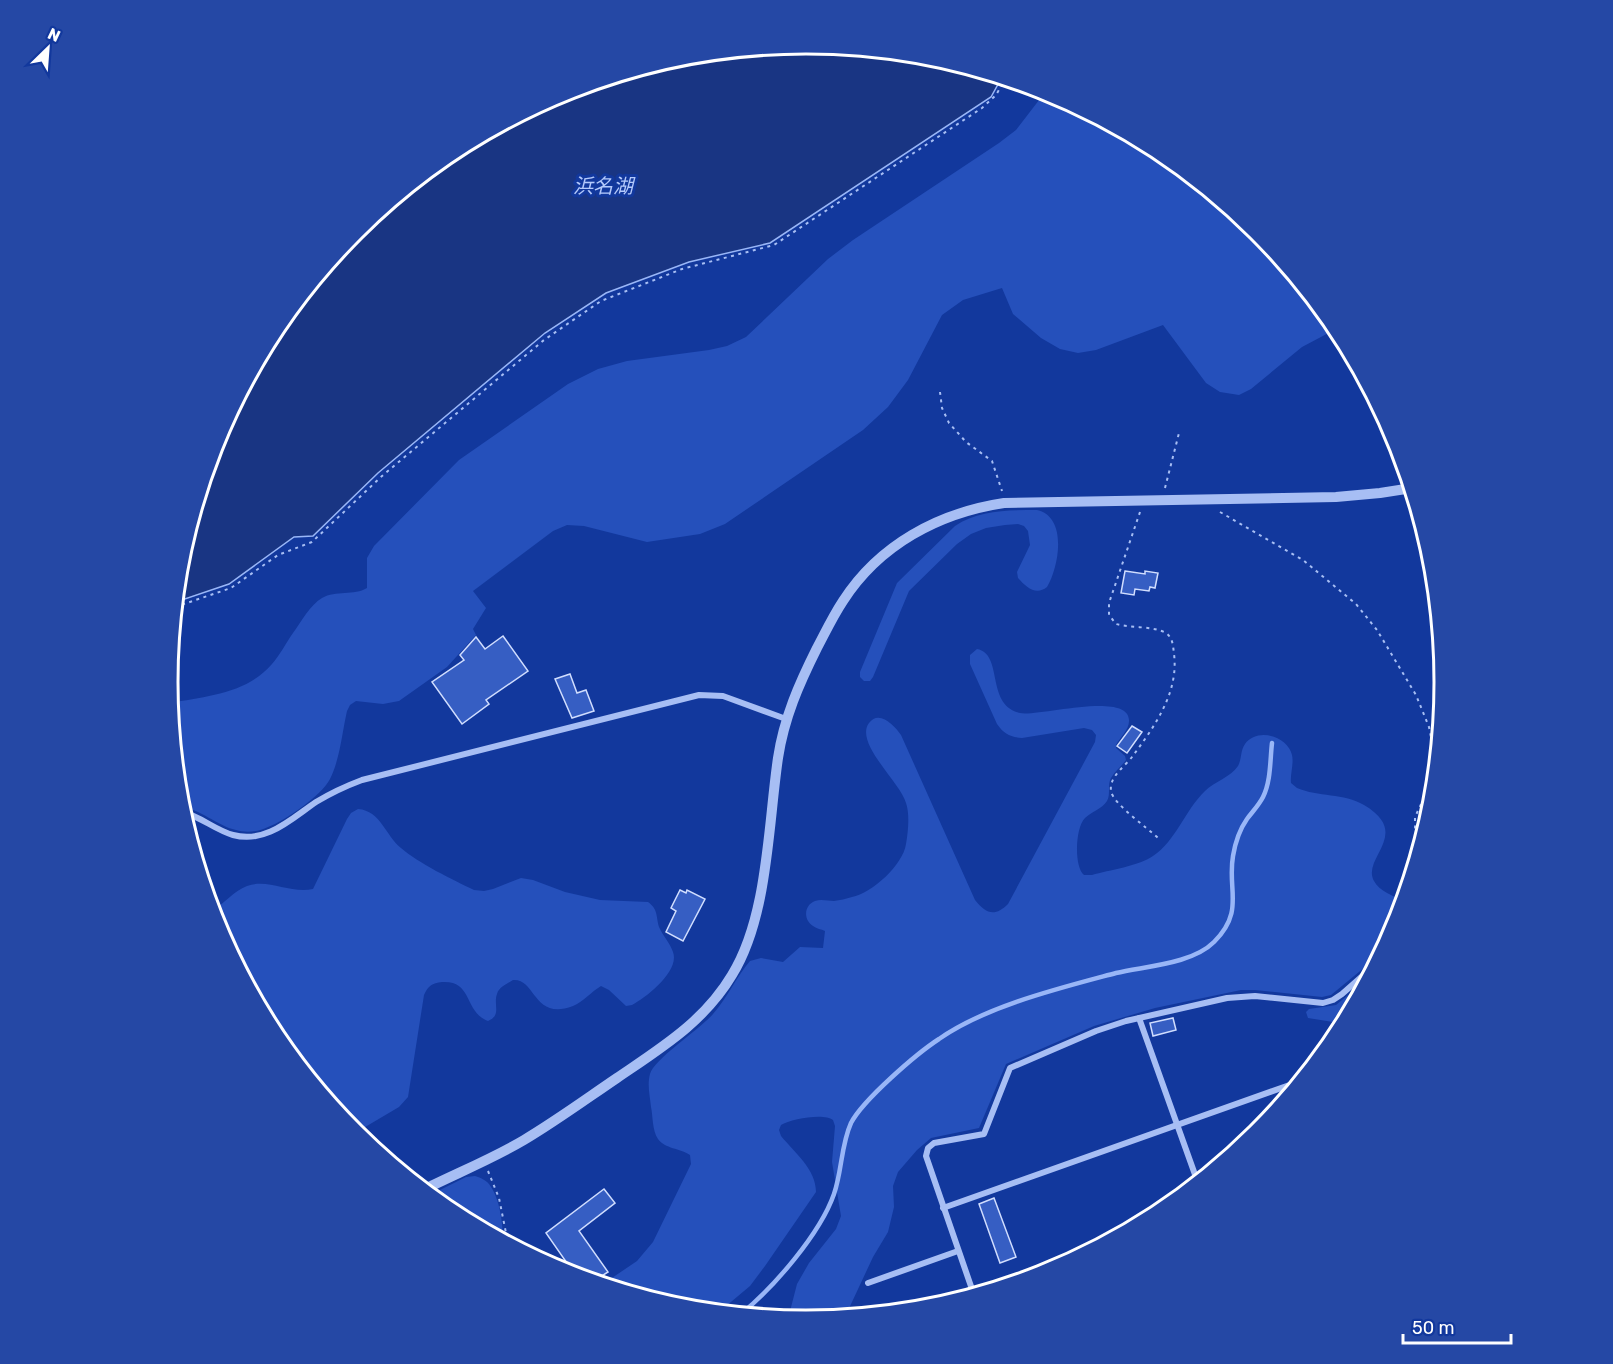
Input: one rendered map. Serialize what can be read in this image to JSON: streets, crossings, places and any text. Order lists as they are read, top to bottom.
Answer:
{
  "water": ["浜名湖"],
  "scale_bar": "50 m",
  "north": "top right"
}
